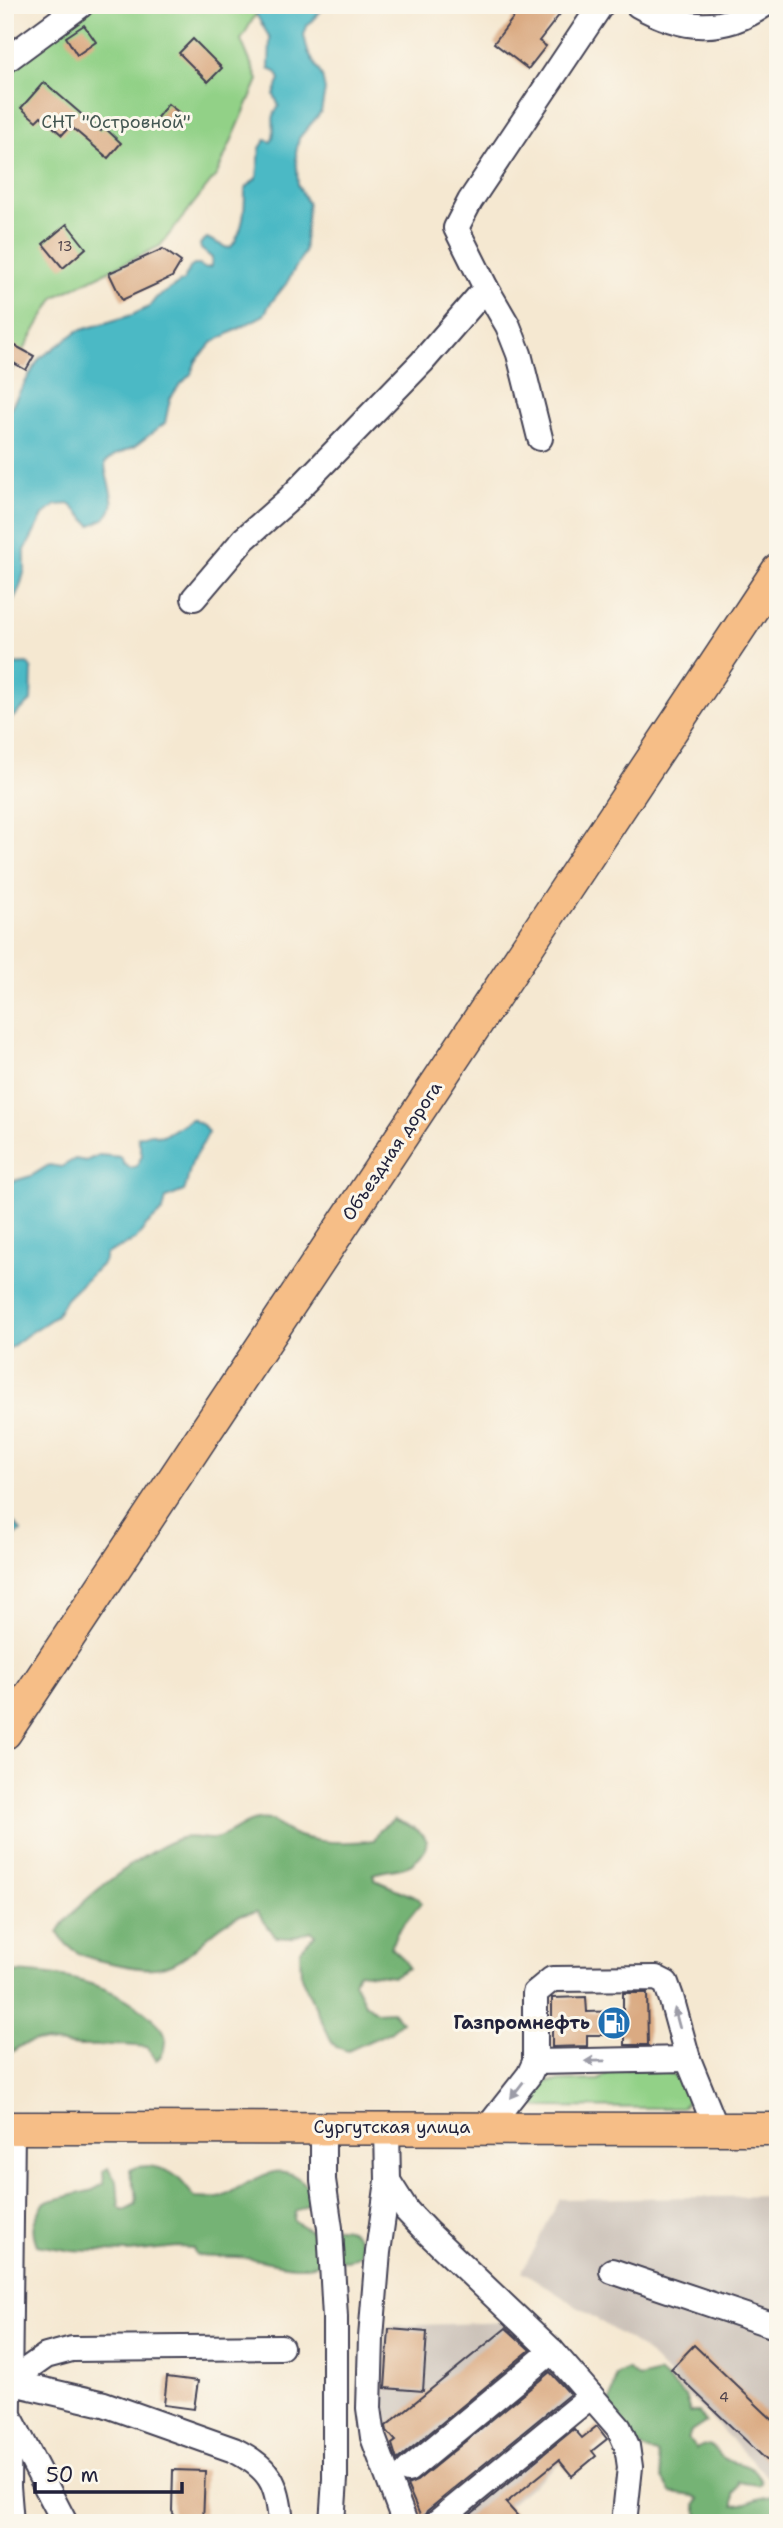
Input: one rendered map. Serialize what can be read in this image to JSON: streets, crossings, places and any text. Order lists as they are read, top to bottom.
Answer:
{
  "streets": {
    "main road": ["Объездная дорога", "Сургутская улица"]
  },
  "parks": ["СНТ \"Островной\""],
  "places": {
    "fuel station": ["Газпромнефть"]
  },
  "house_numbers": ["13", "4"],
  "scale_bar": "50 m"
}
